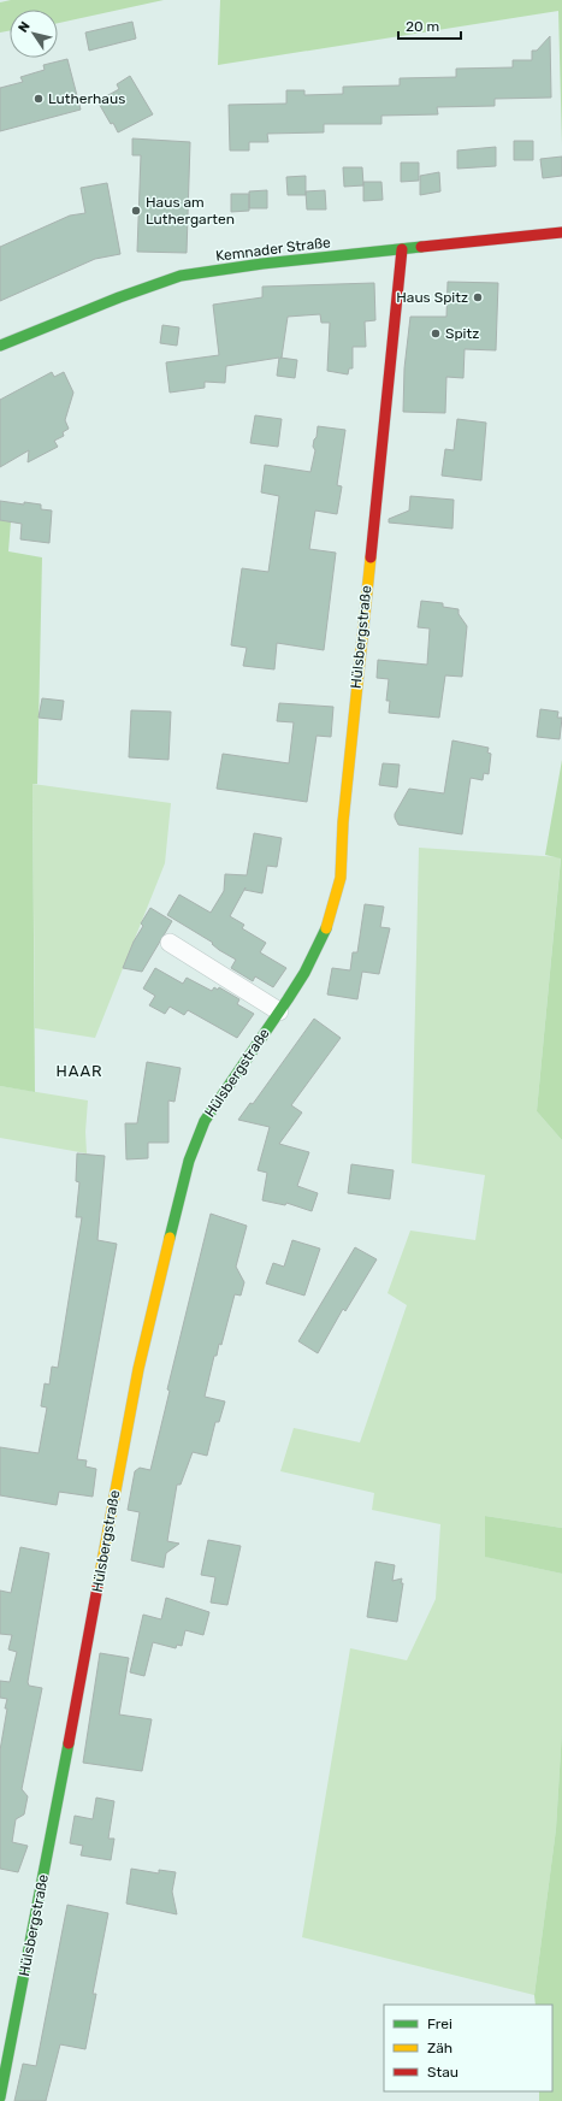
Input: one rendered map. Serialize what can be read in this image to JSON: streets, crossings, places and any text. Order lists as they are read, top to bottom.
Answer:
{
  "streets": {
    "street": ["Kemnader Straße", "Hülsbergstraße"]
  },
  "crossings": [
    ["Kemnader Straße", "Hülsbergstraße"]
  ],
  "districts": ["HAAR"],
  "places": [
    "Lutherhaus",
    "Haus am Luthergarten",
    "Haus Spitz",
    "Spitz"
  ],
  "legend": ["Frei", "Zäh", "Stau"],
  "scale_bar": "20 m",
  "north": "top left"
}
